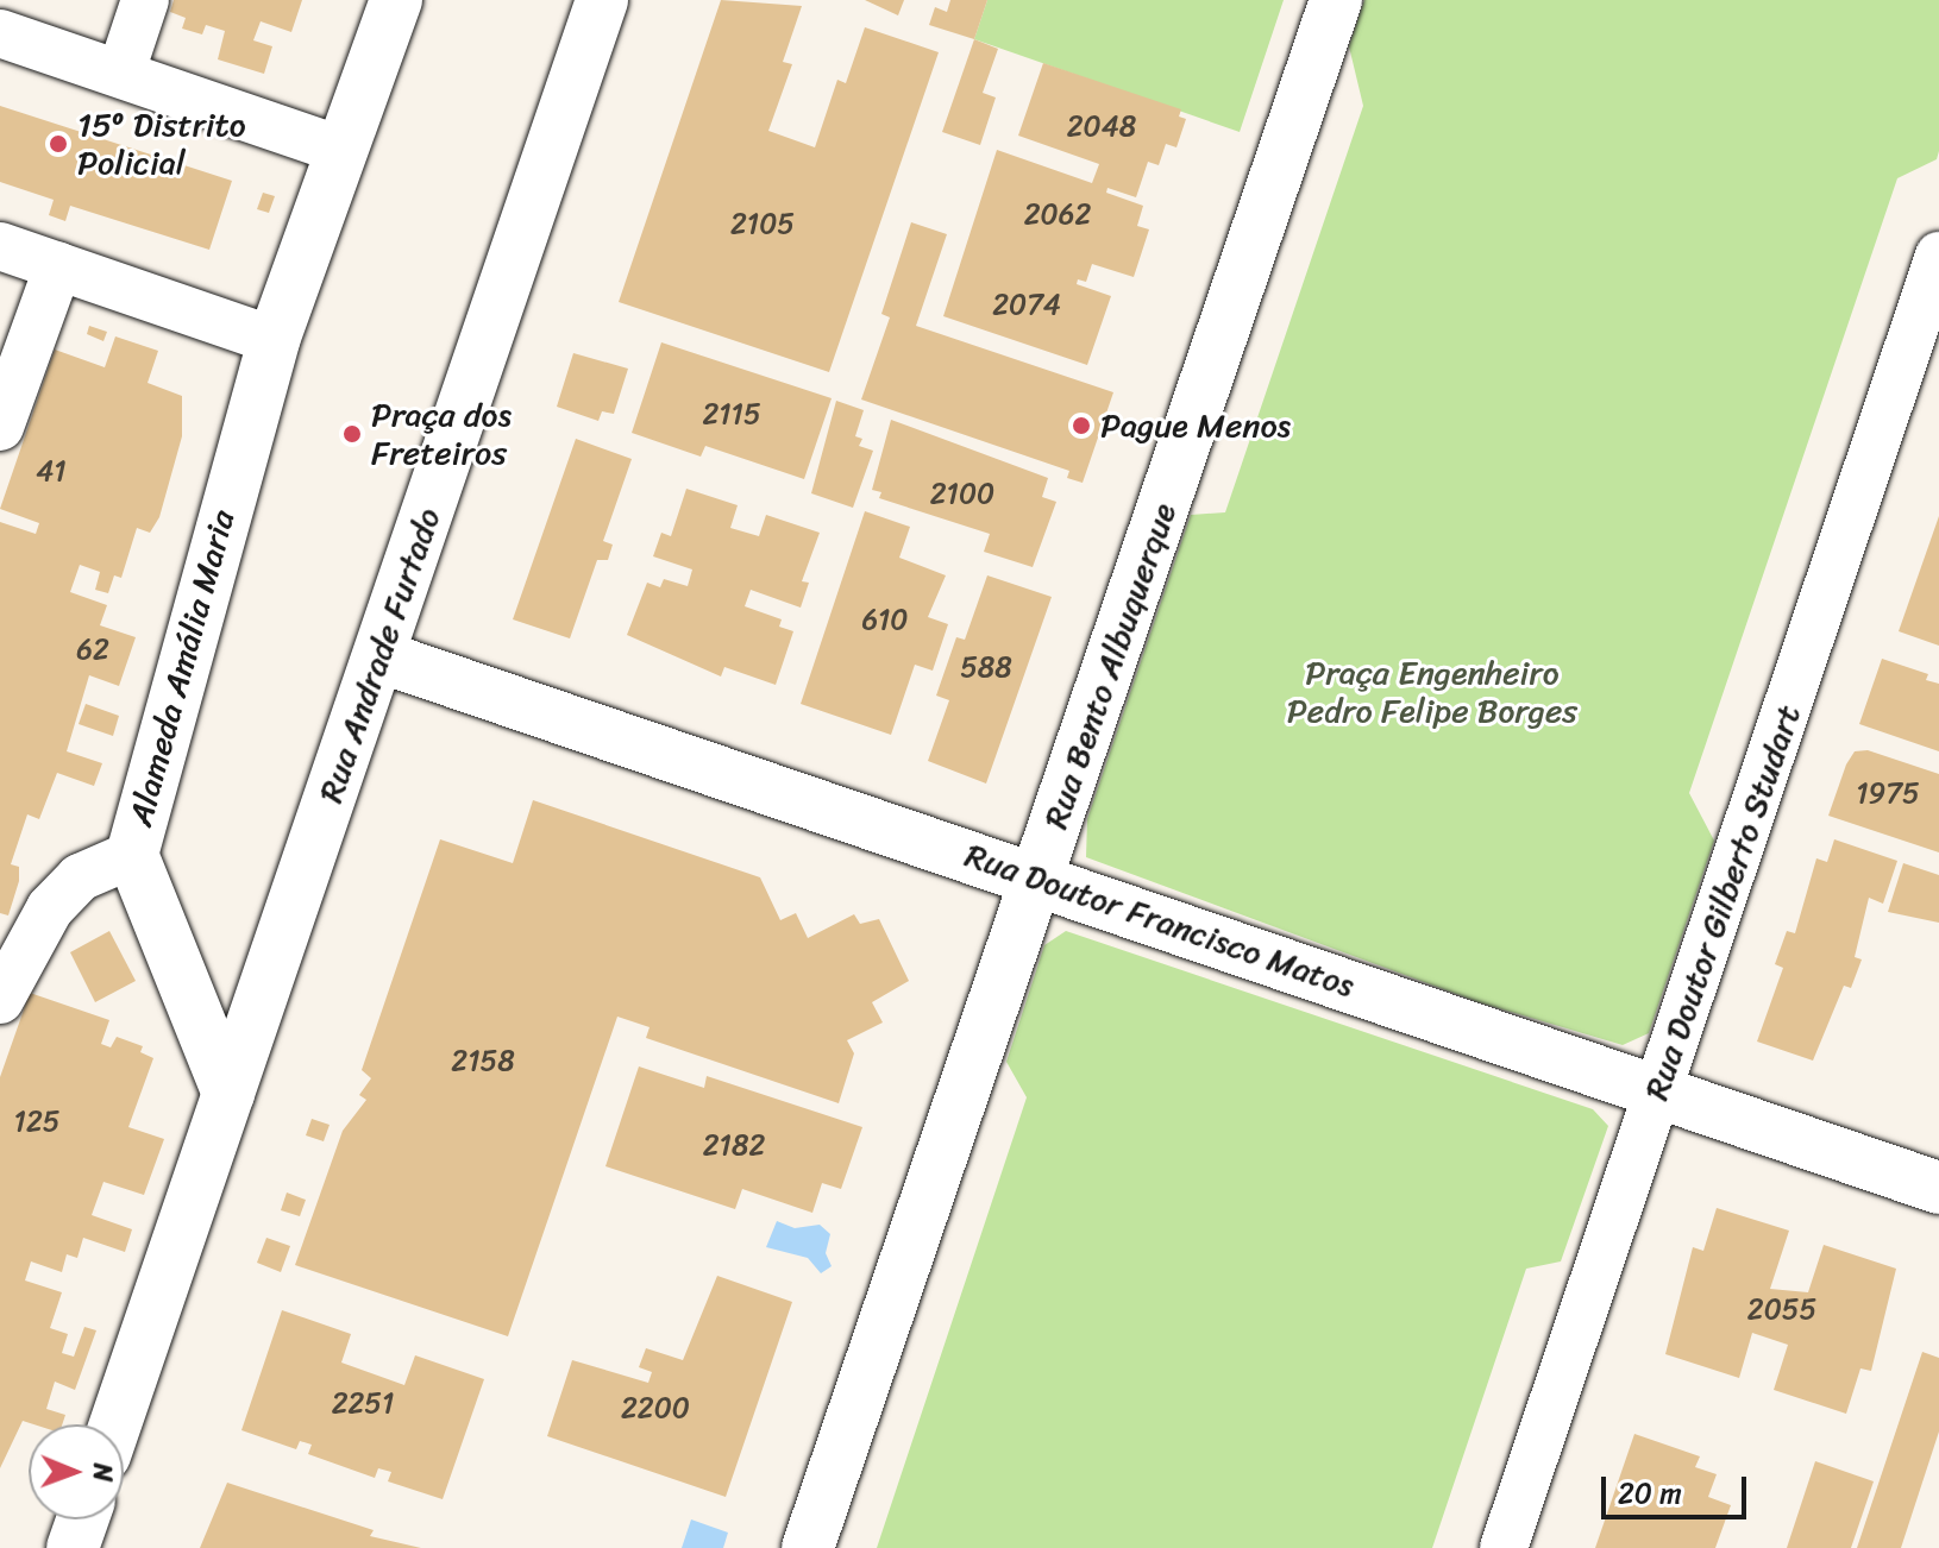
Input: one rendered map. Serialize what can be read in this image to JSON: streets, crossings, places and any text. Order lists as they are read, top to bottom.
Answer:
{
  "streets": {
    "street": [
      "Rua Andrade Furtado",
      "Rua Bento Albuquerque",
      "Alameda Amália Maria",
      "Rua Doutor Gilberto Studart",
      "Rua Doutor Francisco Matos"
    ]
  },
  "crossings": [
    ["Rua Andrade Furtado", "Rua Doutor Francisco Matos"],
    ["Rua Bento Albuquerque", "Rua Doutor Francisco Matos"],
    ["Rua Doutor Gilberto Studart", "Rua Doutor Francisco Matos"]
  ],
  "parks": ["Praça Engenheiro Pedro Felipe Borges"],
  "places": ["15º Distrito Policial", "Pague Menos", "Praça dos Freteiros"],
  "house_numbers": [
    "2048",
    "2062",
    "2105",
    "2074",
    "2115",
    "41",
    "2100",
    "610",
    "62",
    "588",
    "1975",
    "2158",
    "125",
    "2182",
    "2055",
    "2251",
    "2200"
  ],
  "scale_bar": "20 m",
  "north": "right"
}
